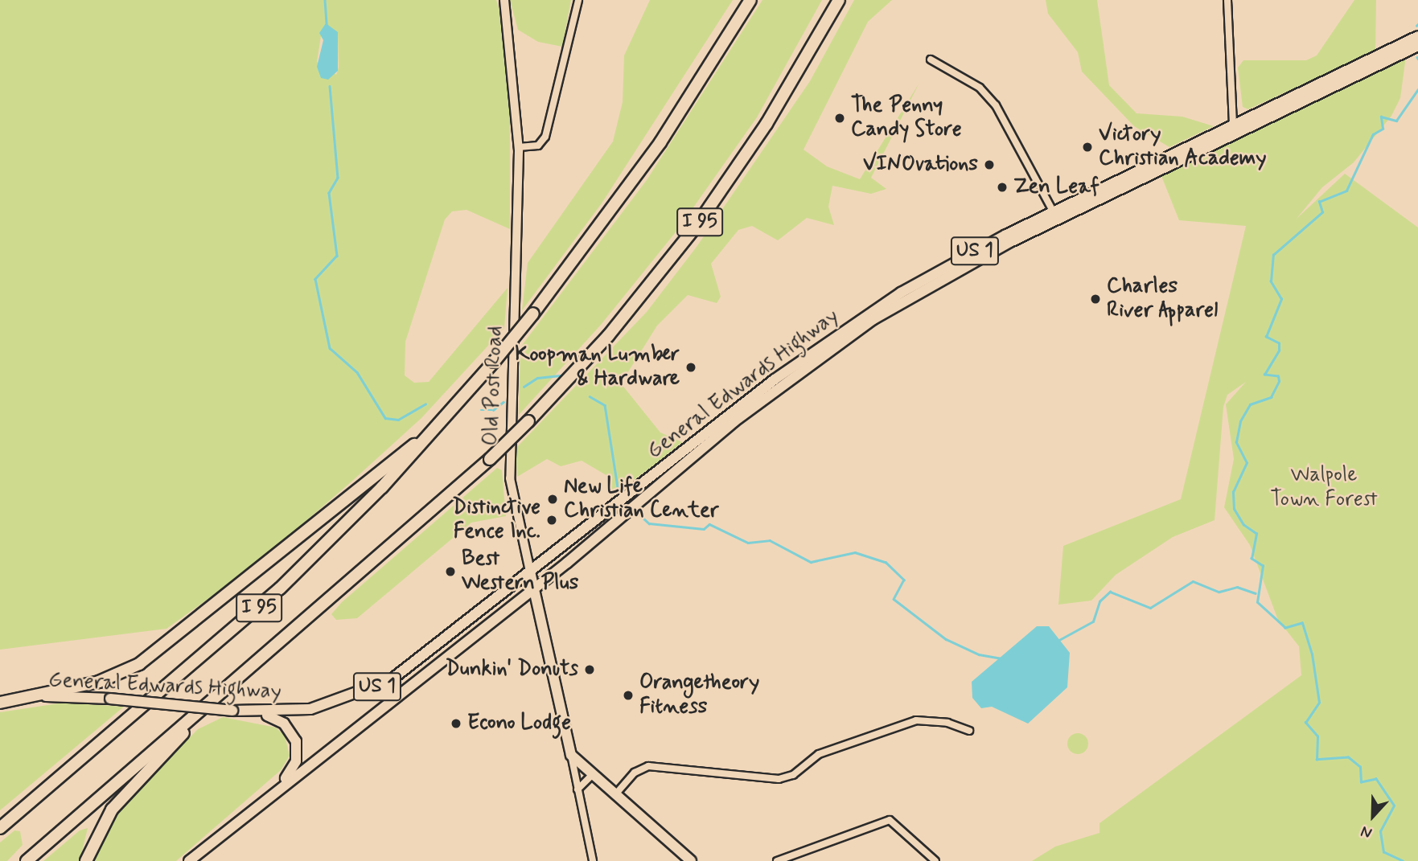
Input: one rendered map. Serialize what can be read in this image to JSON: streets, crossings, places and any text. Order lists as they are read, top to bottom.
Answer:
{
  "streets": {
    "highway": ["I 95"],
    "main road": ["US 1", "General Edwards Highway", "Old Post Road"]
  },
  "crossings": [
    ["General Edwards Highway", "Old Post Road"]
  ],
  "parks": ["Walpole Town Forest"],
  "places": [
    "The Penny Candy Store",
    "Victory Christian Academy",
    "VINOvations",
    "Zen Leaf",
    "Charles River Apparel",
    "Koopman Lumber & Hardware",
    "New Life Christian Center",
    "Distinctive Fence Inc.",
    "Best Western Plus",
    "Dunkin' Donuts",
    "Orangetheory Fitness",
    "Econo Lodge"
  ],
  "north": "bottom"
}
